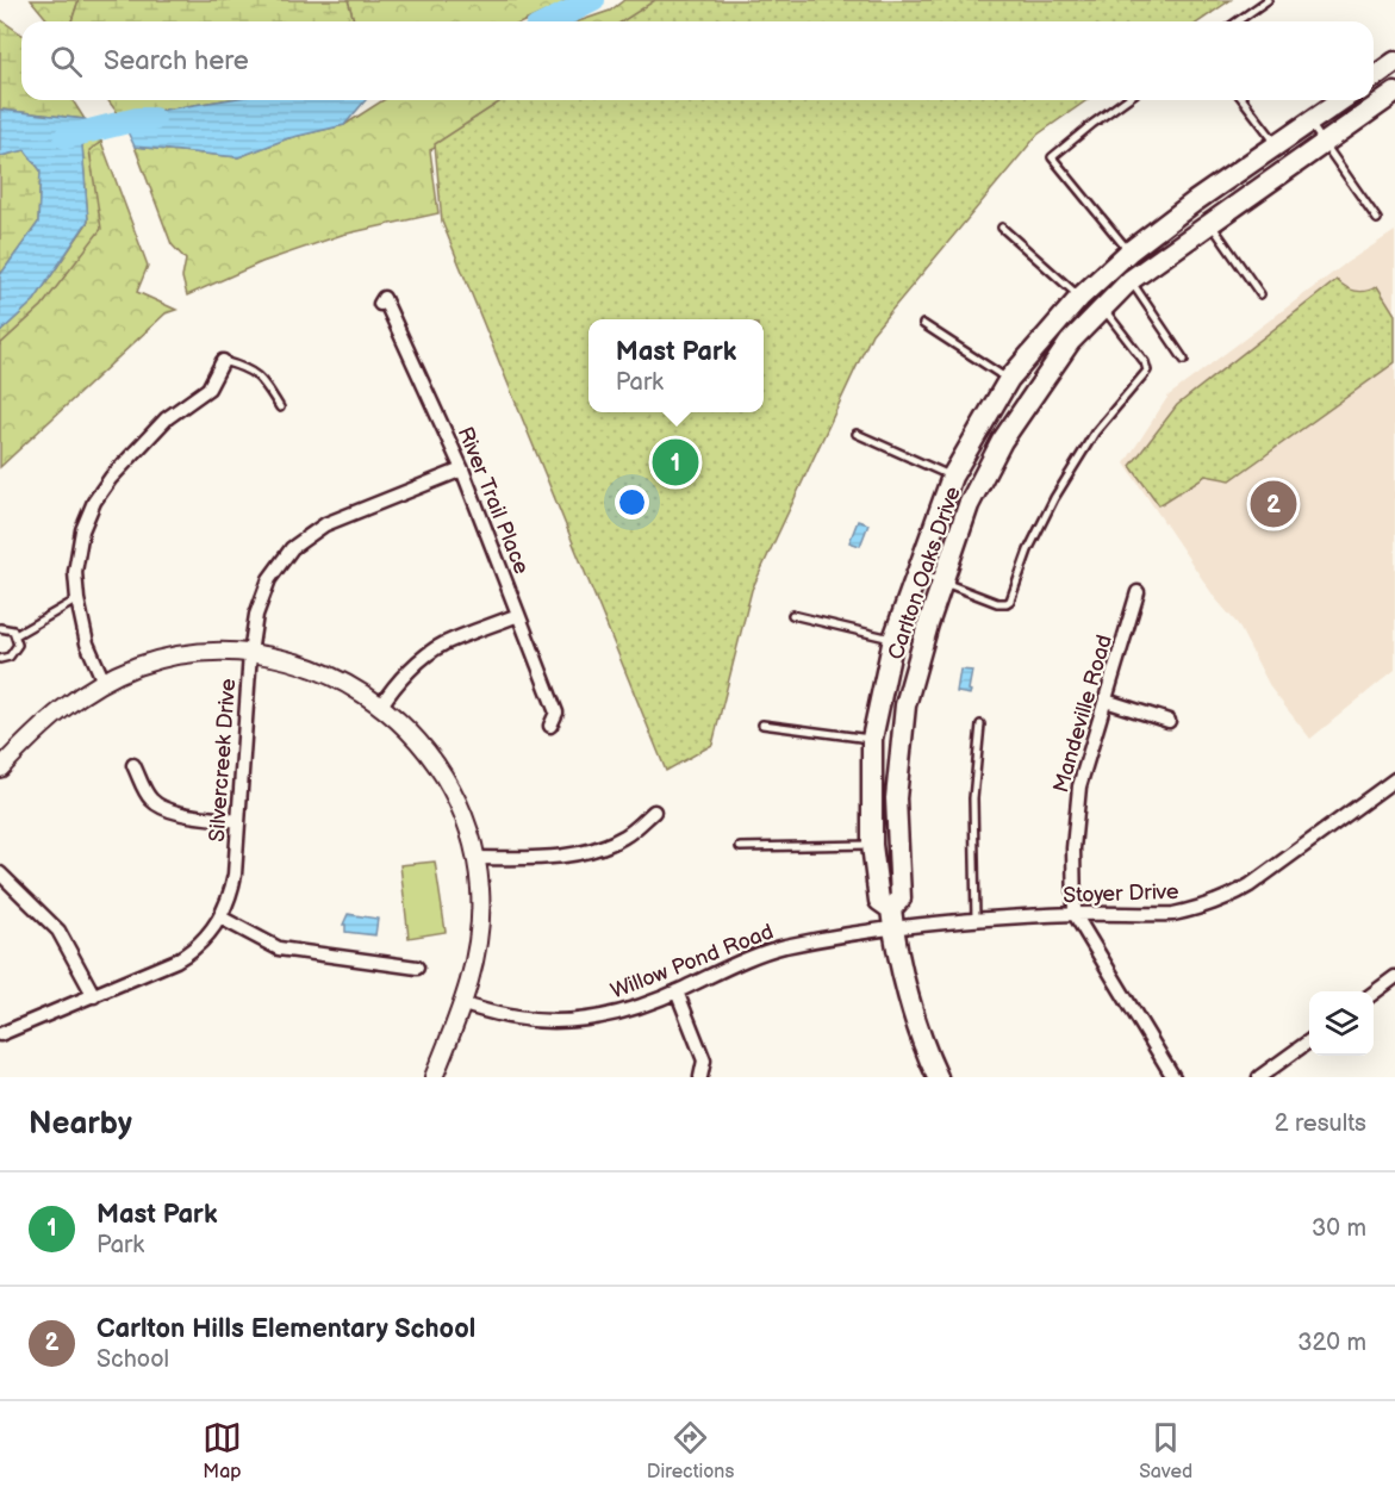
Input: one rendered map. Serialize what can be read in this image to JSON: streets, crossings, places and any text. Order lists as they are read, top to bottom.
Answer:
{
  "streets": {
    "main road": ["Carlton Oaks Drive"],
    "street": [
      "River Trail Place",
      "Mandeville Road",
      "Silvercreek Drive",
      "Stoyer Drive",
      "Willow Pond Road"
    ]
  },
  "crossings": [
    ["River Trail Place", "Silvercreek Drive"],
    ["Carlton Oaks Drive", "Stoyer Drive"],
    ["Carlton Oaks Drive", "Willow Pond Road"],
    ["Mandeville Road", "Stoyer Drive"],
    ["Stoyer Drive", "Willow Pond Road"]
  ],
  "page": {
    "search": "Search here",
    "popup": ["Mast Park", "Park"],
    "pins": ["1", "2"],
    "heading": ["Nearby", "2 results"],
    "list": [
      {
        "mark": "1",
        "name": "Mast Park",
        "note": "Park",
        "value": "30 m"
      },
      {
        "mark": "2",
        "name": "Carlton Hills Elementary School",
        "note": "School",
        "value": "320 m"
      }
    ],
    "nav": ["Map", "Directions", "Saved"]
  }
}
